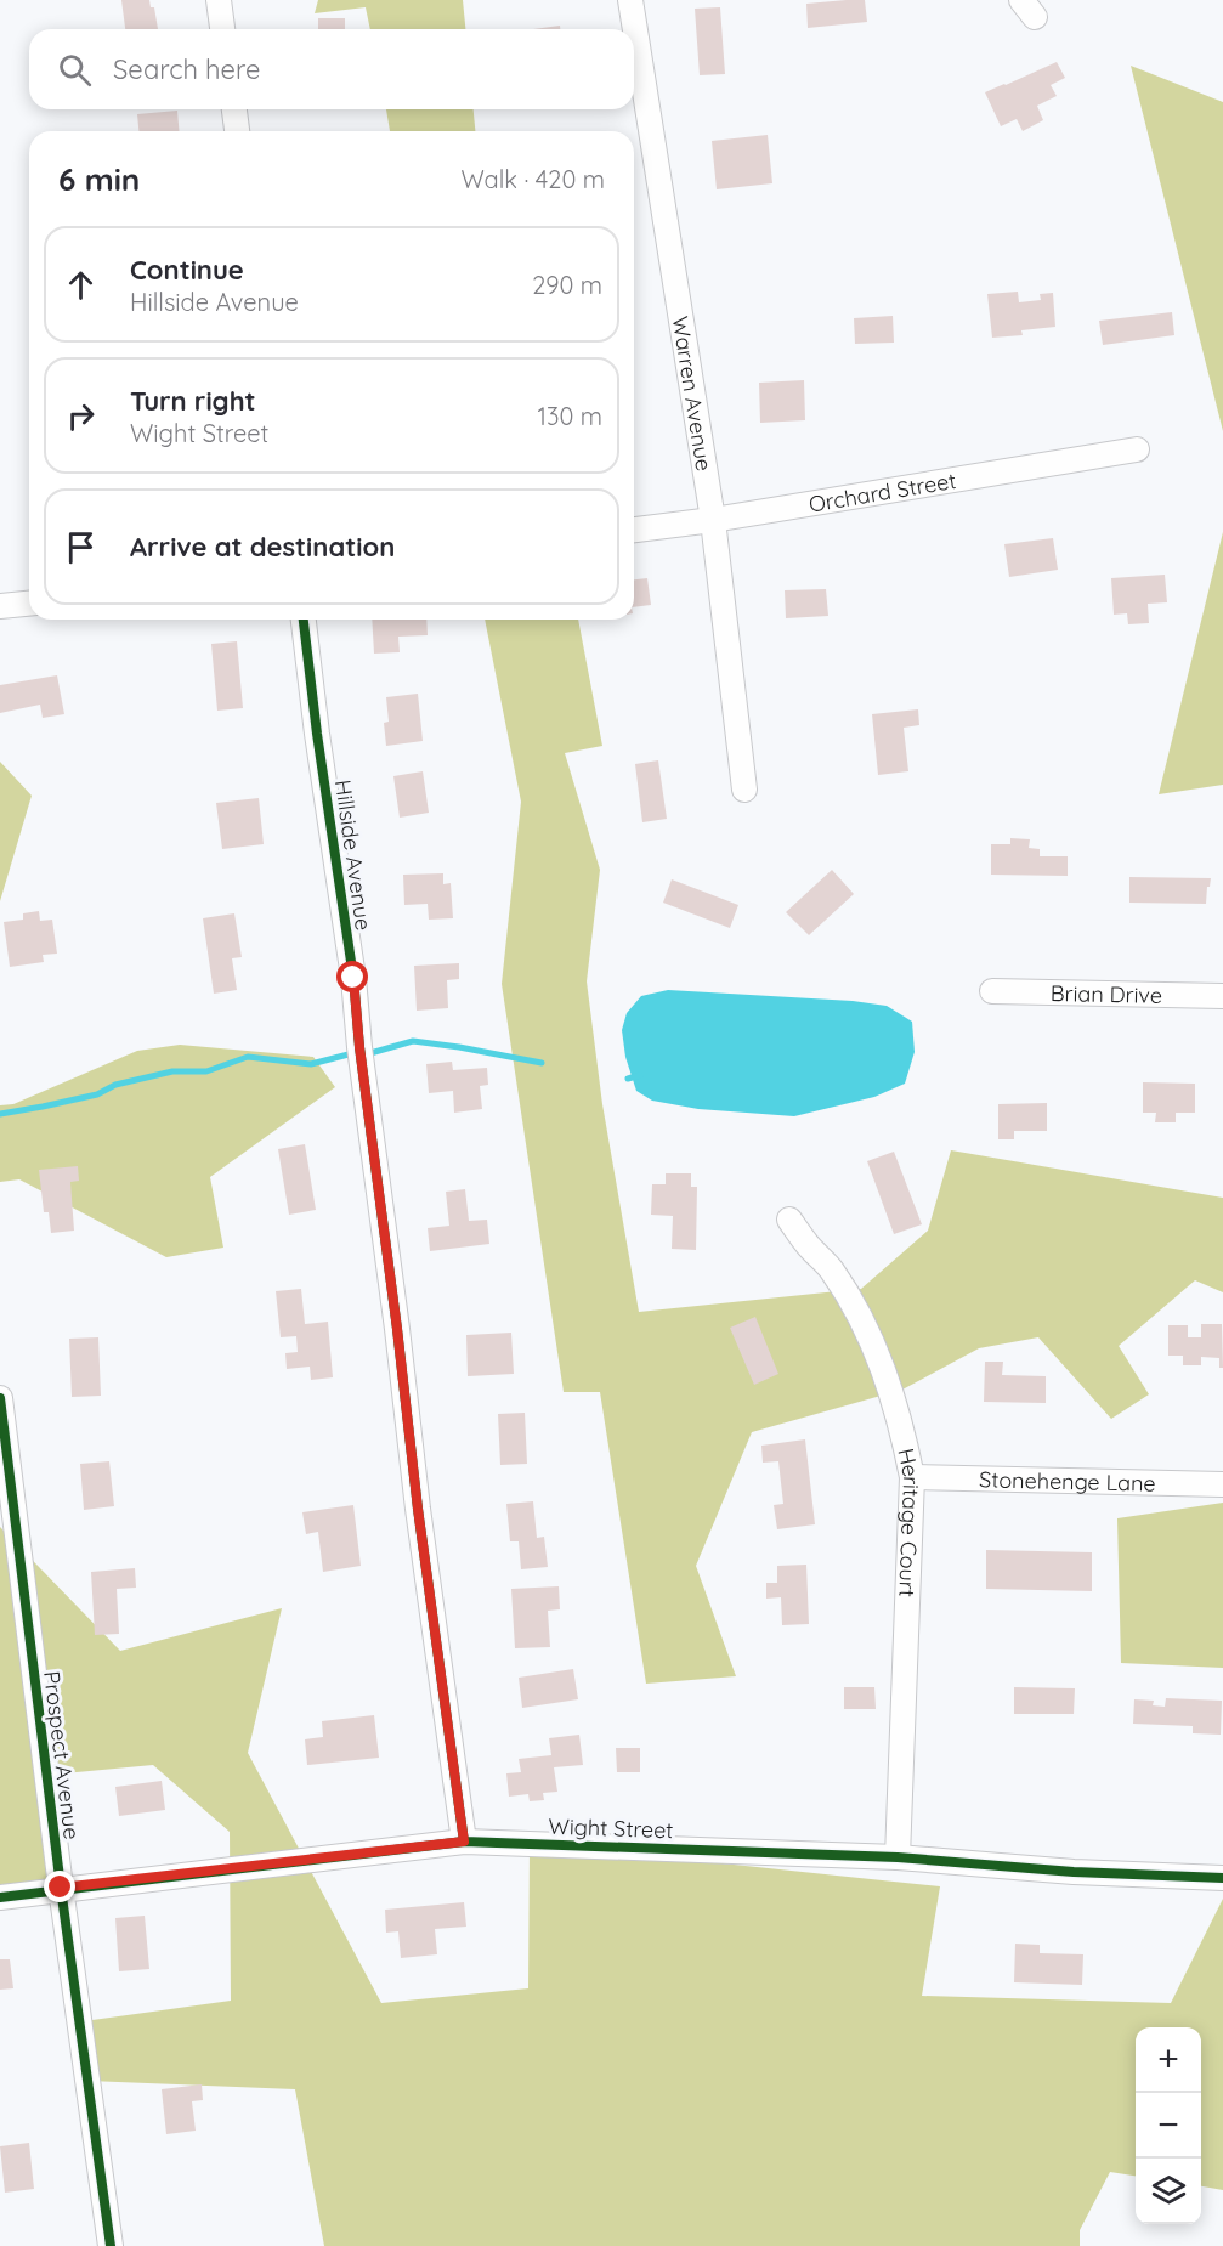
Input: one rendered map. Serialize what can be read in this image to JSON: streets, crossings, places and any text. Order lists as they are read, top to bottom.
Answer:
{
  "streets": {
    "street": [
      "Warren Avenue",
      "Orchard Street",
      "Hillside Avenue",
      "Brian Drive",
      "Stonehenge Lane",
      "Heritage Court",
      "Prospect Avenue",
      "Wight Street"
    ]
  },
  "crossings": [
    ["Warren Avenue", "Orchard Street"],
    ["Hillside Avenue", "Wight Street"],
    ["Stonehenge Lane", "Heritage Court"],
    ["Heritage Court", "Wight Street"],
    ["Prospect Avenue", "Wight Street"]
  ],
  "page": {
    "search": "Search here",
    "heading": ["6 min", "Walk · 420 m"],
    "list": [
      ["Continue", "Hillside Avenue", "290 m"],
      ["Turn right", "Wight Street", "130 m"],
      "Arrive at destination"
    ],
    "map_buttons": ["+", "−"]
  }
}
